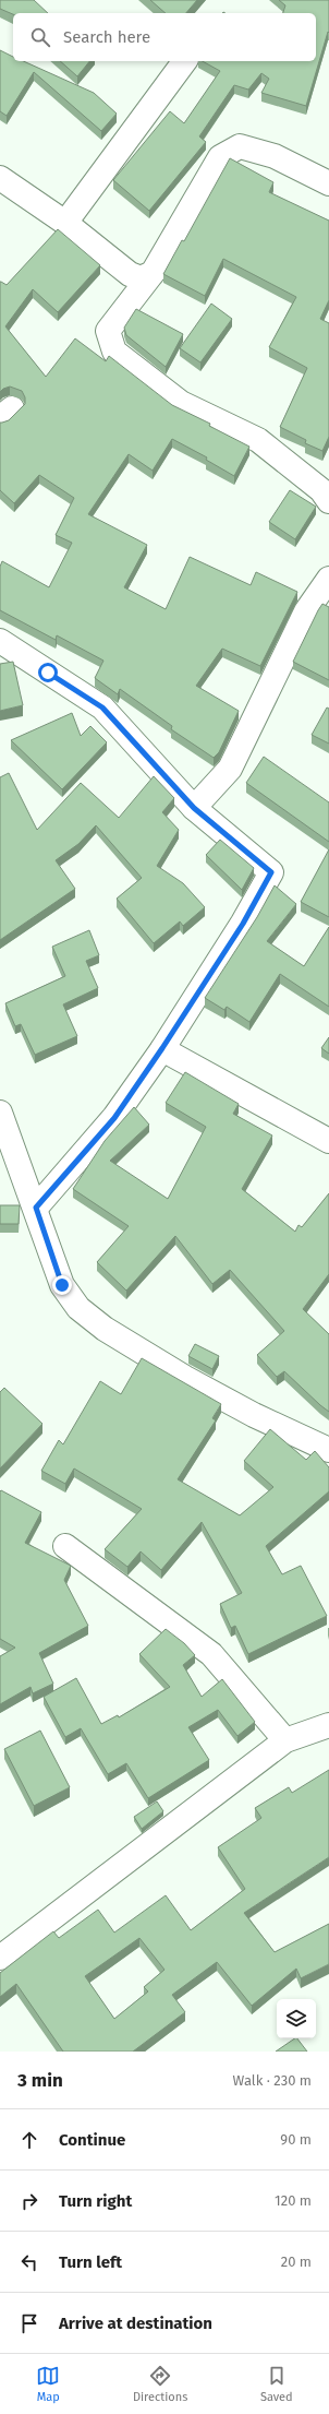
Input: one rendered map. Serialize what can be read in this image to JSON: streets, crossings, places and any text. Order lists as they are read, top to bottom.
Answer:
{
  "page": {
    "search": "Search here",
    "heading": ["3 min", "Walk · 230 m"],
    "list": [
      ["Continue", "90 m"],
      ["Turn right", "120 m"],
      ["Turn left", "20 m"],
      "Arrive at destination"
    ],
    "nav": ["Map", "Directions", "Saved"]
  }
}
